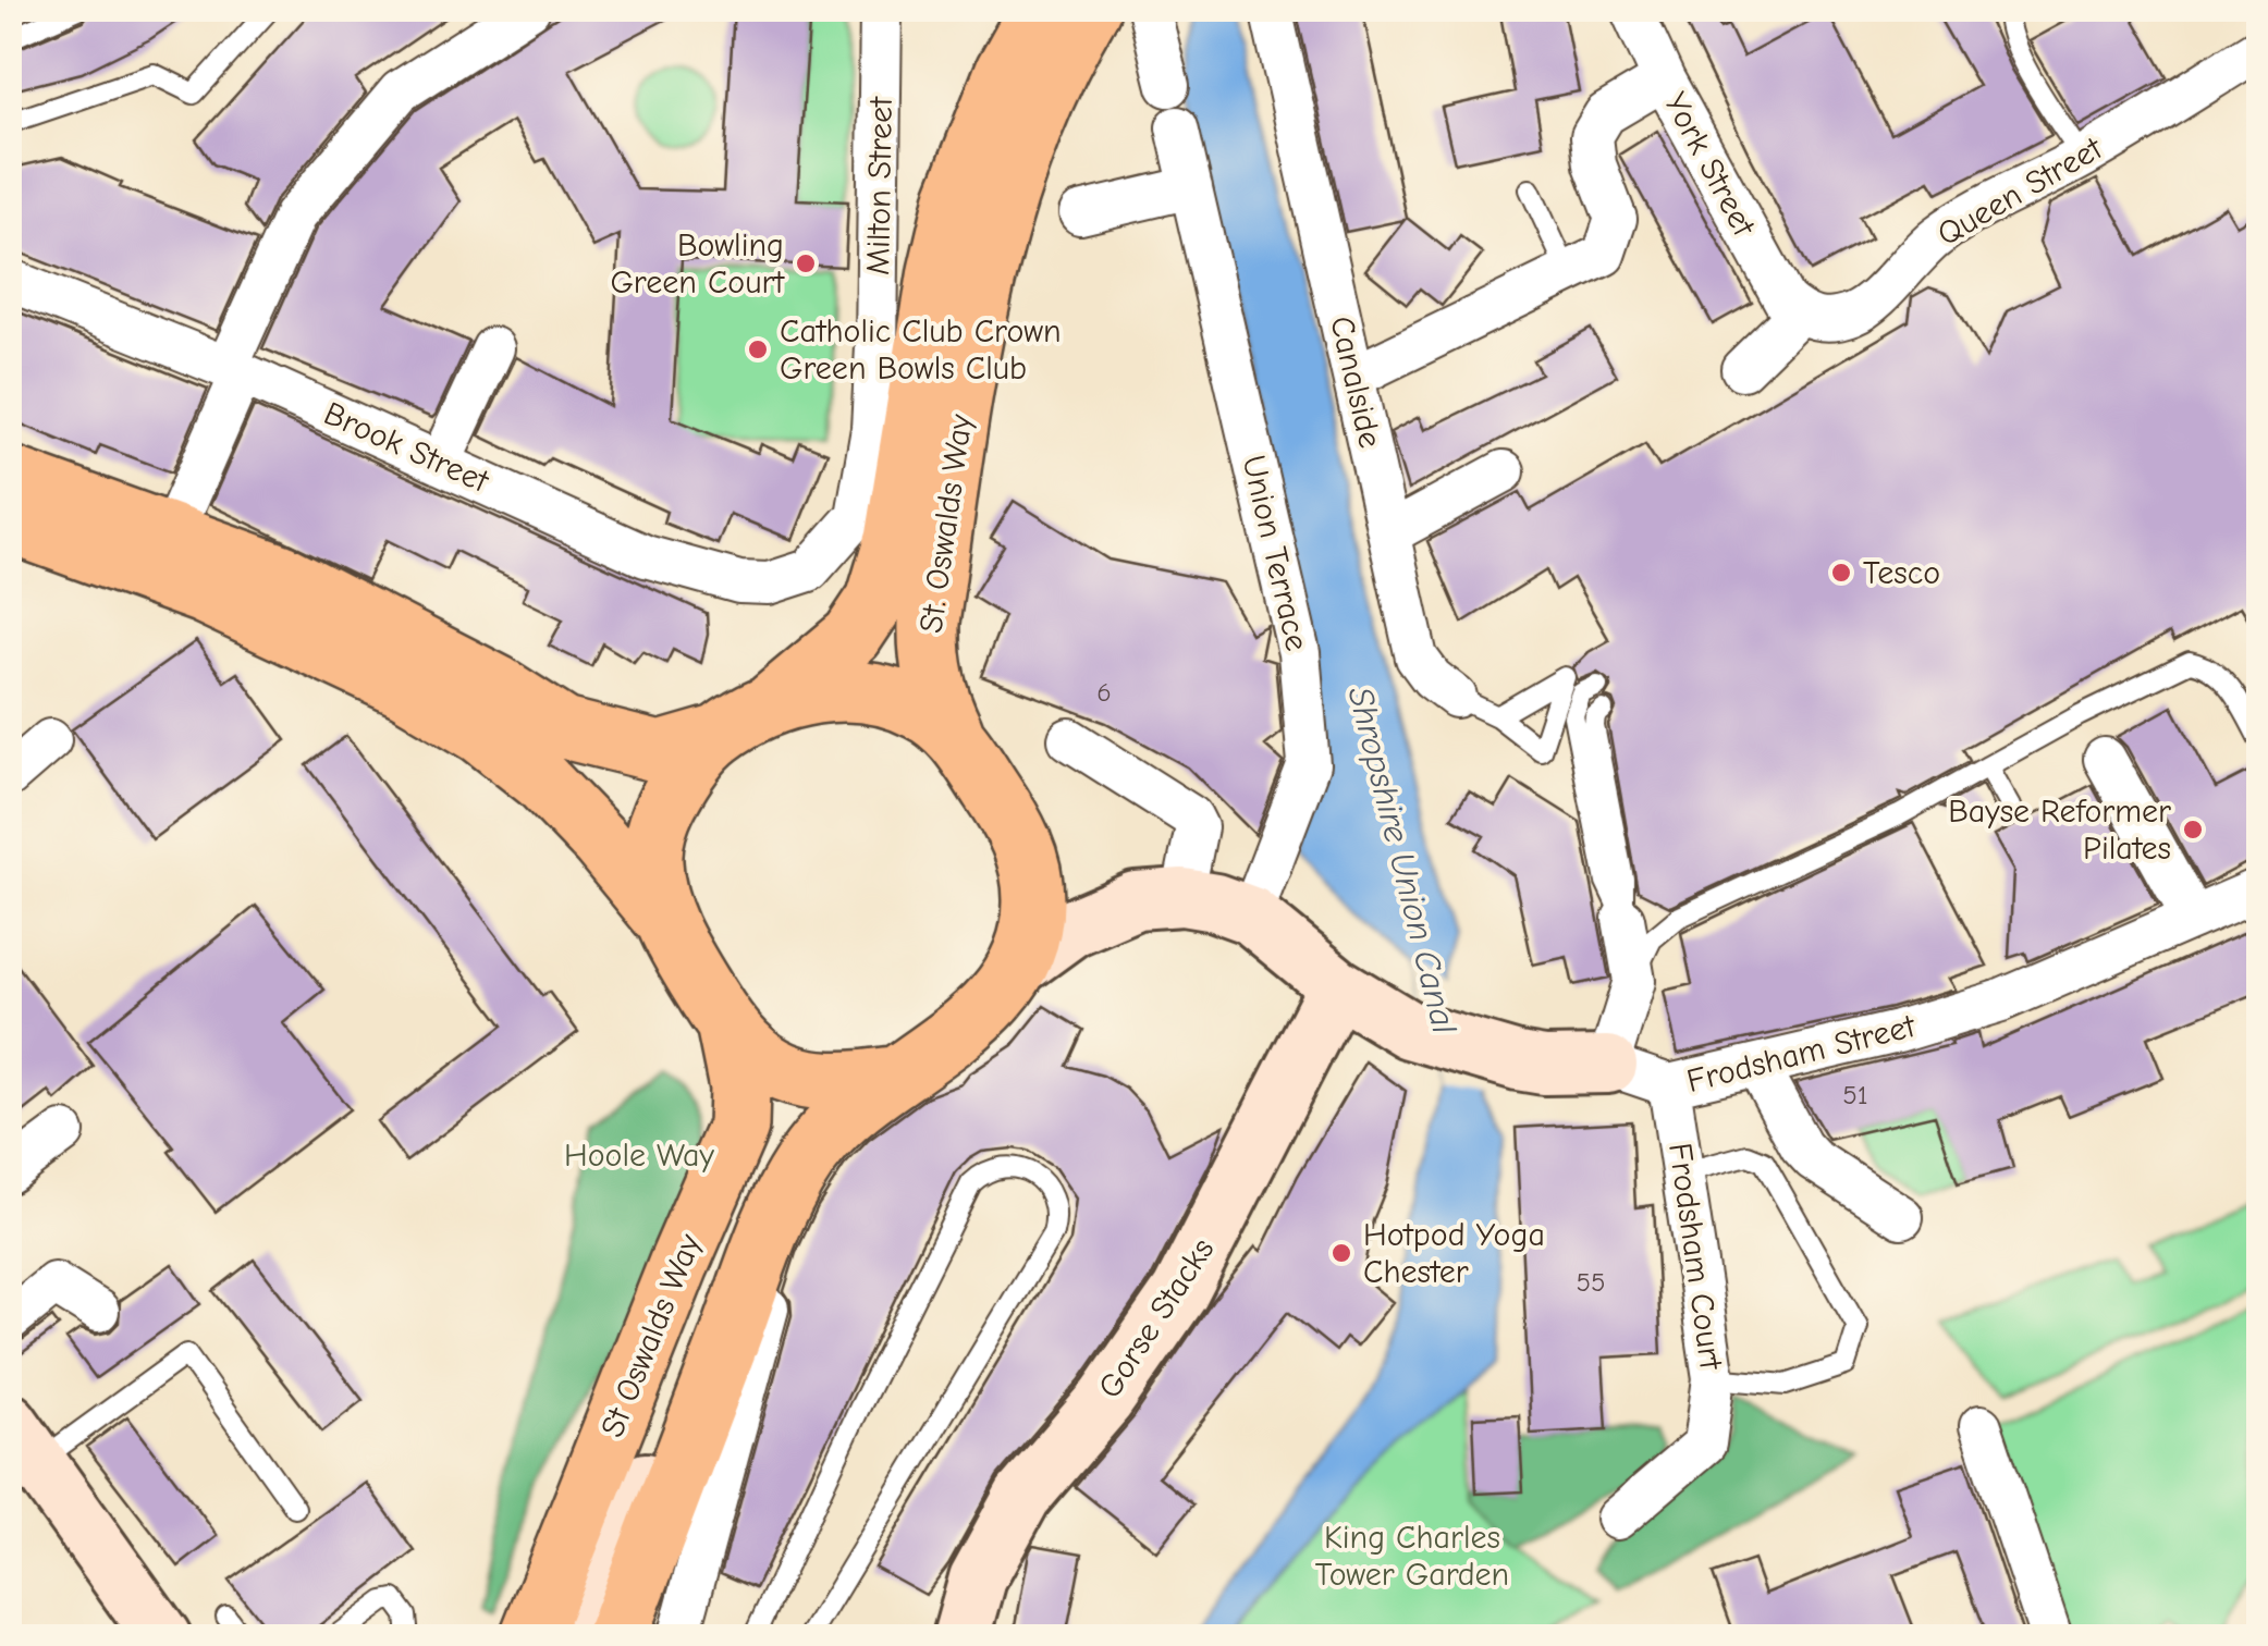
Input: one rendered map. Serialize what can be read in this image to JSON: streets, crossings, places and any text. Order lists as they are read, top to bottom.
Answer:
{
  "streets": {
    "highway": ["St. Oswalds Way", "St Oswalds Way"],
    "street": [
      "York Street",
      "Milton Street",
      "Queen Street",
      "Canalside",
      "Brook Street",
      "Union Terrace",
      "Frodsham Street",
      "Frodsham Court",
      "Gorse Stacks"
    ]
  },
  "crossings": [
    ["York Street", "Queen Street"],
    ["Milton Street", "Brook Street"],
    ["Milton Street", "St. Oswalds Way"],
    ["St. Oswalds Way", "St Oswalds Way"],
    ["Frodsham Street", "Frodsham Court"],
    ["Frodsham Street", "Gorse Stacks"]
  ],
  "water": ["Shropshire Union Canal"],
  "parks": ["Hoole Way", "King Charles Tower Garden"],
  "places": [
    "Bowling Green Court",
    "Catholic Club Crown Green Bowls Club",
    "Tesco",
    "Bayse Reformer Pilates",
    "Hotpod Yoga Chester"
  ],
  "house_numbers": ["6", "51", "55"]
}
